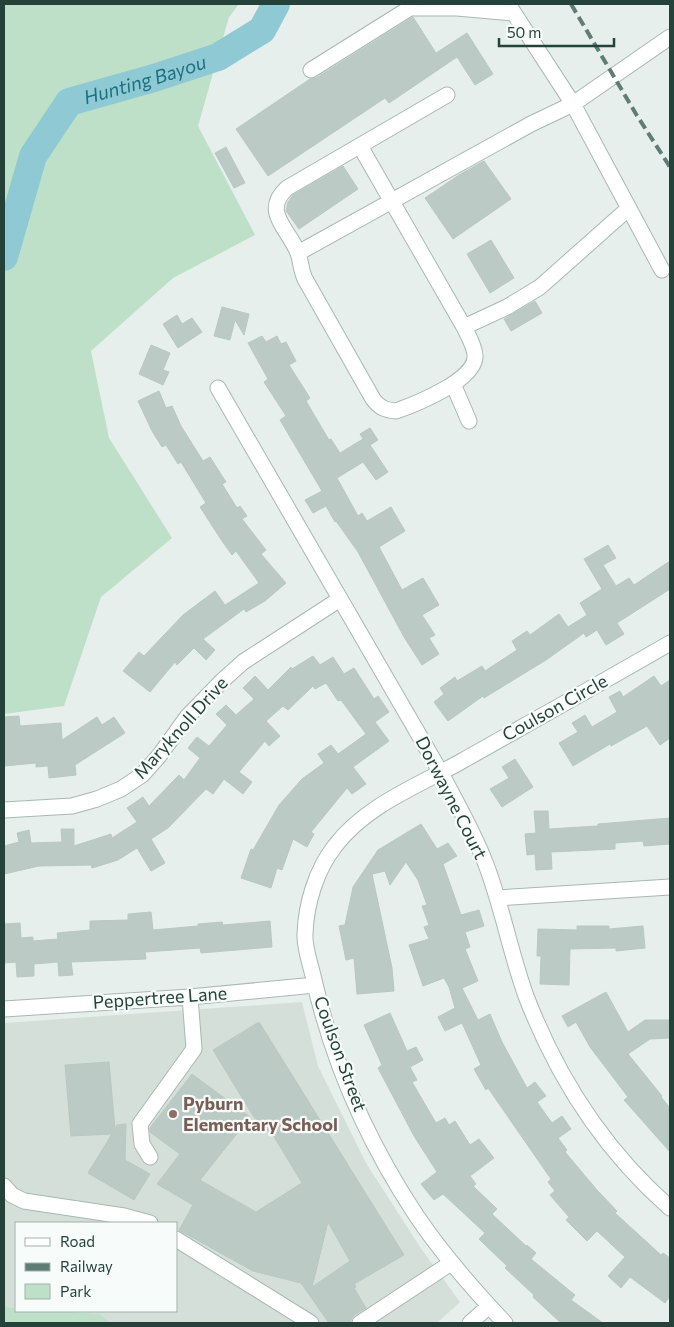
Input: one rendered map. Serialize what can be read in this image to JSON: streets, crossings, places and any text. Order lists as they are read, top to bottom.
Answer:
{
  "streets": {
    "street": [
      "Coulson Circle",
      "Maryknoll Drive",
      "Dorwayne Court",
      "Peppertree Lane",
      "Coulson Street"
    ]
  },
  "crossings": [
    ["Coulson Circle", "Dorwayne Court"],
    ["Coulson Circle", "Coulson Street"],
    ["Maryknoll Drive", "Dorwayne Court"],
    ["Dorwayne Court", "Coulson Street"],
    ["Peppertree Lane", "Coulson Street"]
  ],
  "water": ["Hunting Bayou"],
  "places": ["Pyburn Elementary School"],
  "legend": ["Road", "Railway", "Park"],
  "scale_bar": "50 m"
}
